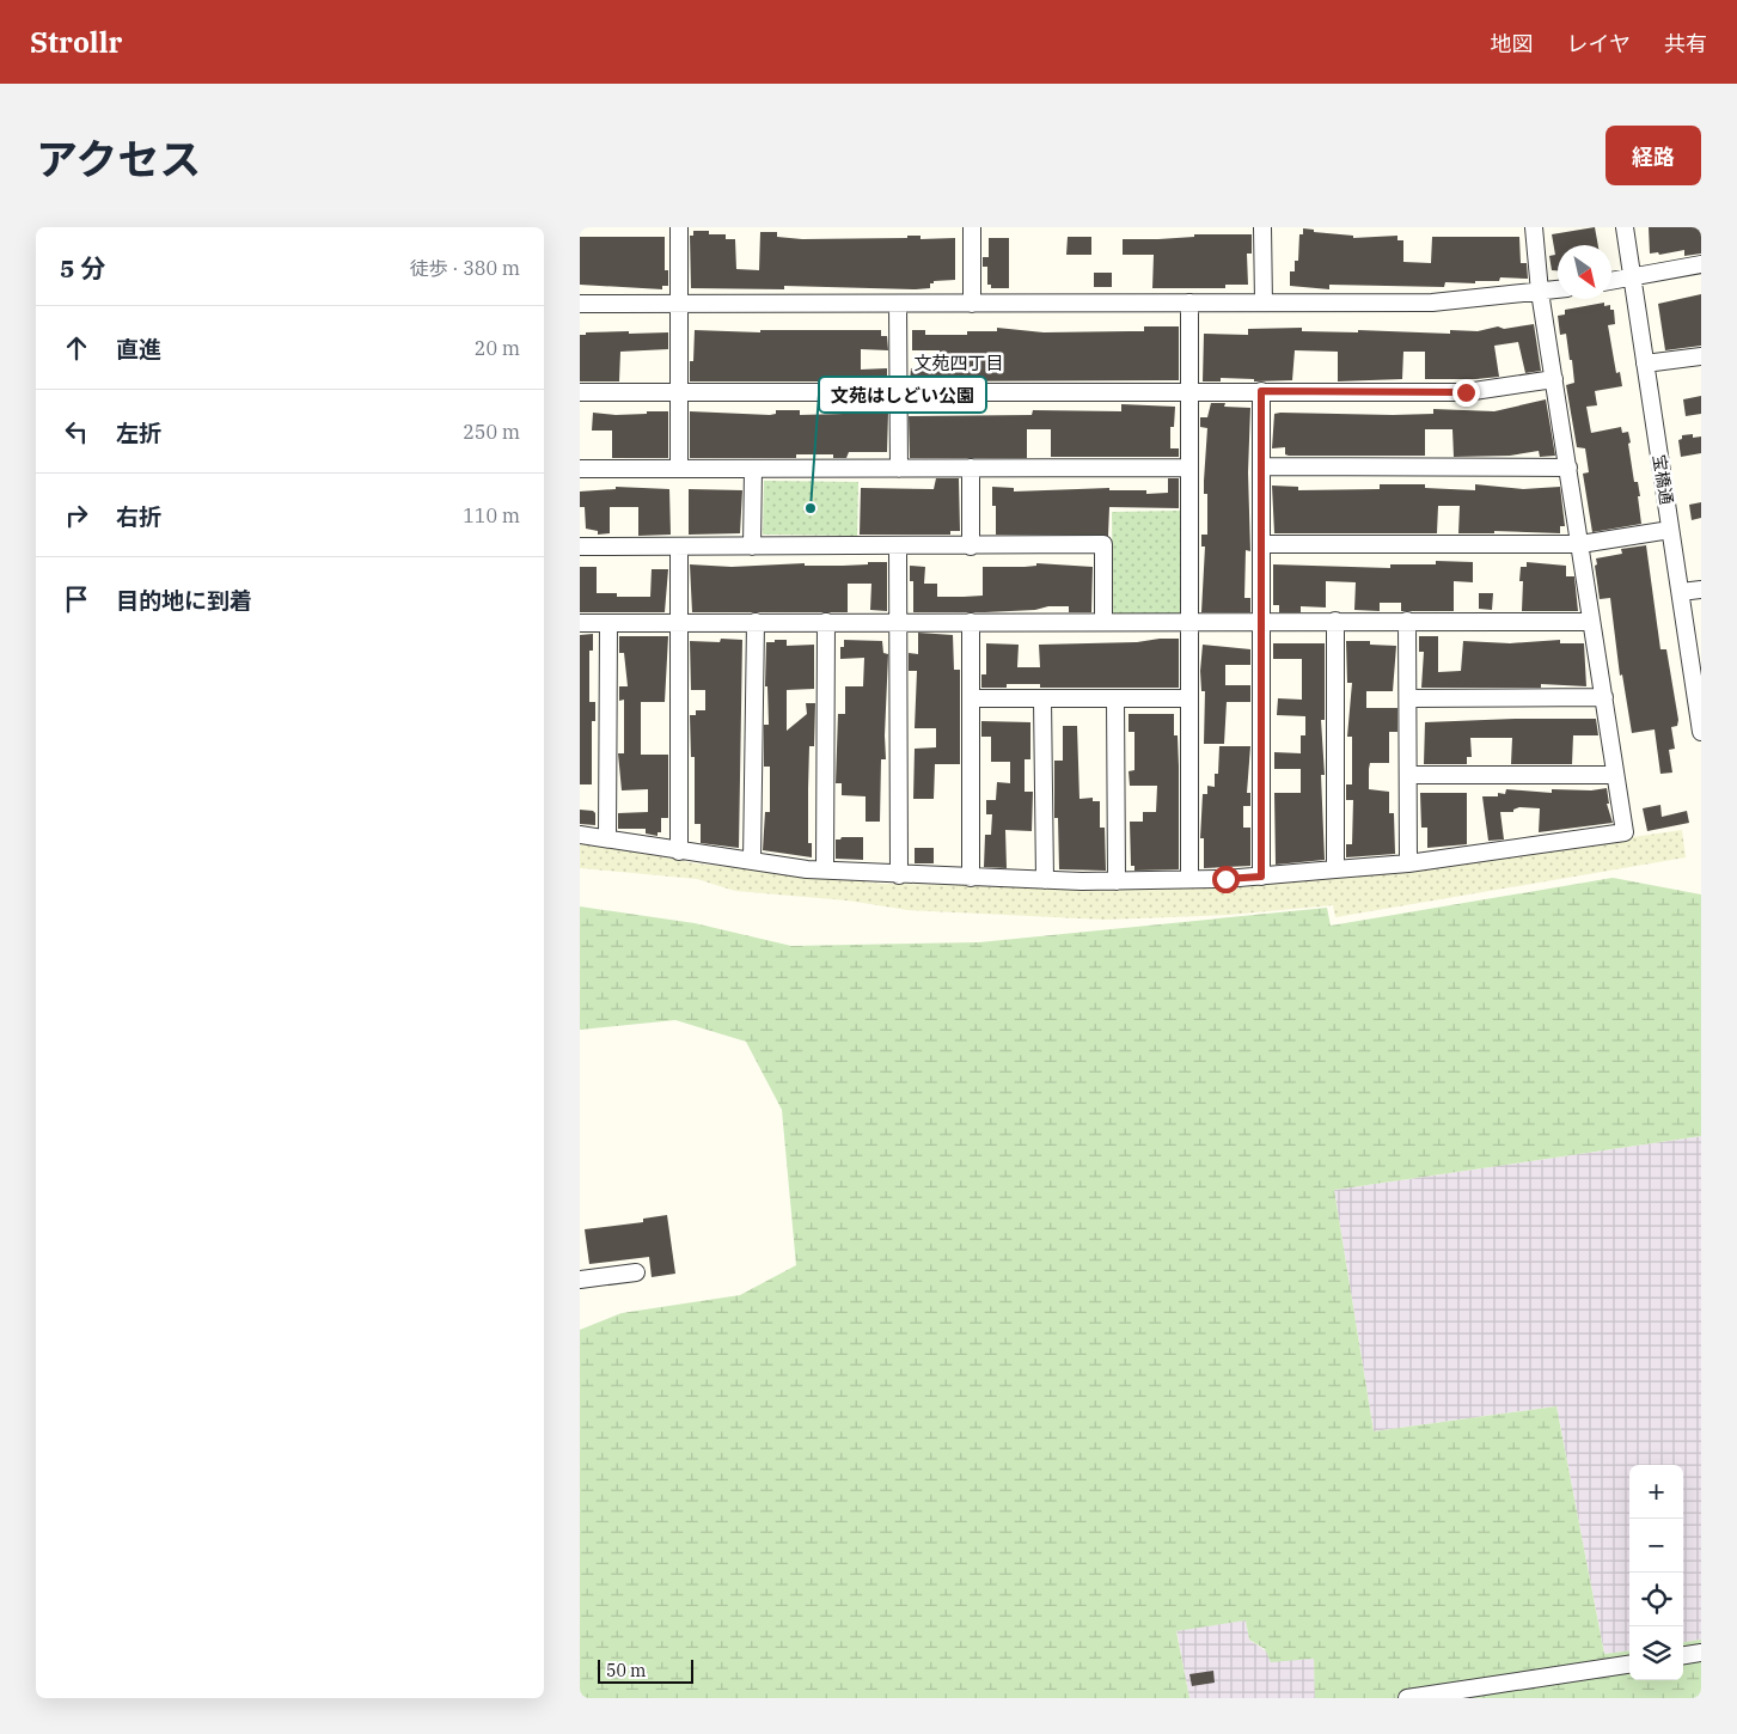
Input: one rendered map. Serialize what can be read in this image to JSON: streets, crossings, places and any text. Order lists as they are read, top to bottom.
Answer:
{
  "streets": {
    "street": ["宝橋通"]
  },
  "districts": ["文苑四丁目"],
  "places": ["文苑はしどい公園"],
  "scale_bar": "50 m",
  "north": "bottom right",
  "page": {
    "header": "Strollr",
    "nav": ["地図", "レイヤ", "共有"],
    "title": "アクセス",
    "buttons": "経路",
    "heading": ["5 分", "徒歩 · 380 m"],
    "list": [
      ["直進", "20 m"],
      ["左折", "250 m"],
      ["右折", "110 m"],
      "目的地に到着"
    ],
    "map_buttons": ["+", "−"],
    "scale": "50 m"
  }
}
